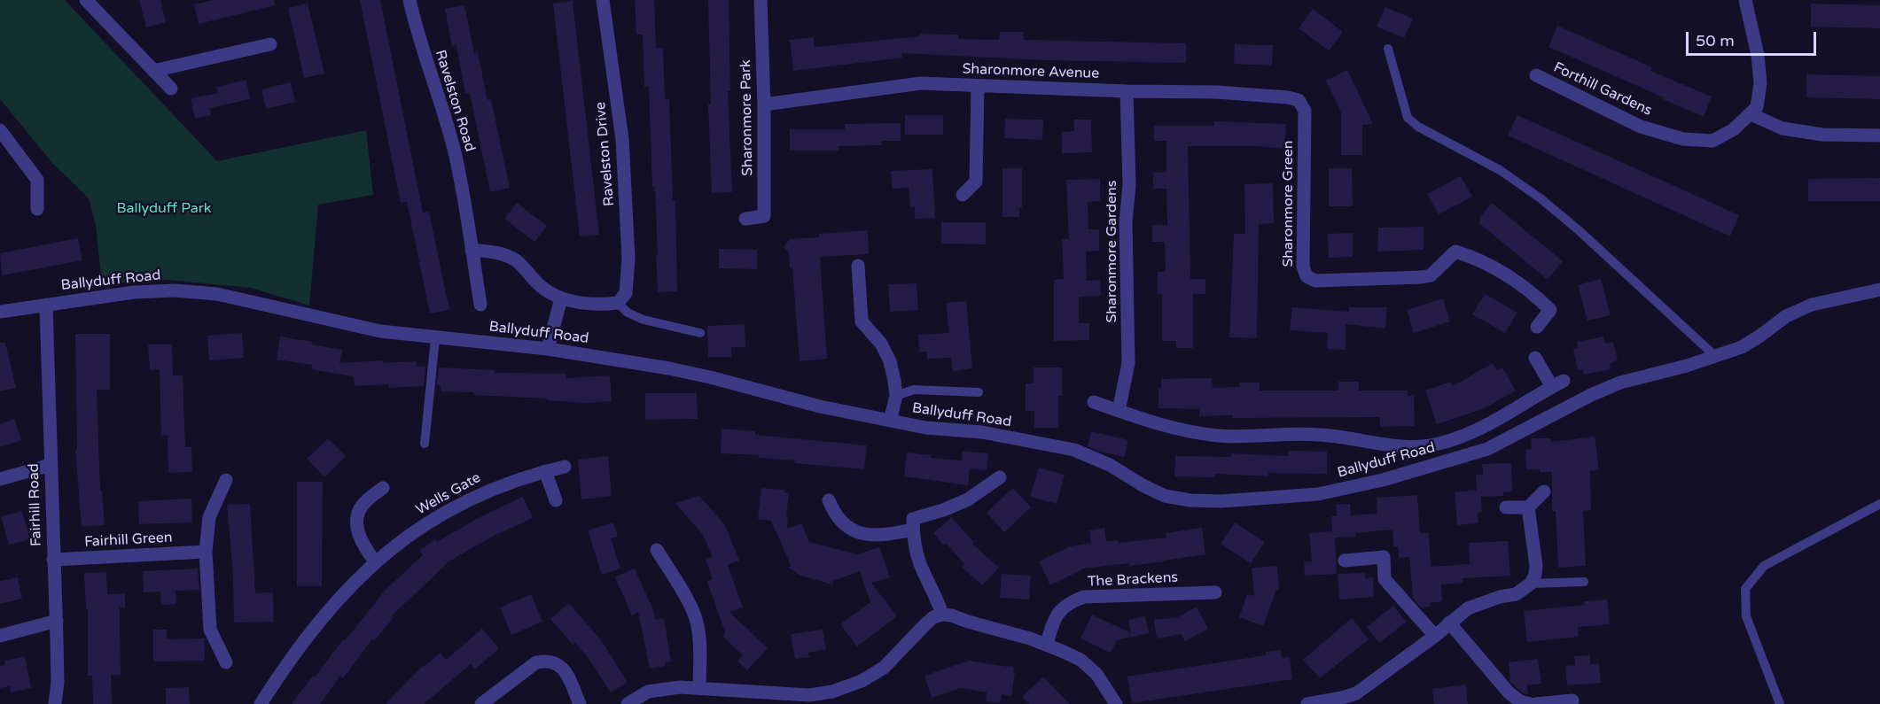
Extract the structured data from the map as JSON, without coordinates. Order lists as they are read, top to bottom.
{
  "streets": {
    "street": [
      "Sharonmore Avenue",
      "Forthill Gardens",
      "Ravelston Road",
      "Sharonmore Park",
      "Ravelston Drive",
      "Sharonmore Green",
      "Sharonmore Gardens",
      "Ballyduff Road",
      "Wells Gate",
      "Fairhill Road",
      "Fairhill Green",
      "The Brackens"
    ]
  },
  "crossings": [
    ["Sharonmore Avenue", "Sharonmore Park"],
    ["Sharonmore Avenue", "Sharonmore Green"],
    ["Sharonmore Avenue", "Sharonmore Gardens"],
    ["Ballyduff Road", "Fairhill Road"],
    ["Fairhill Road", "Fairhill Green"]
  ],
  "parks": ["Ballyduff Park"],
  "scale_bar": "50 m"
}
